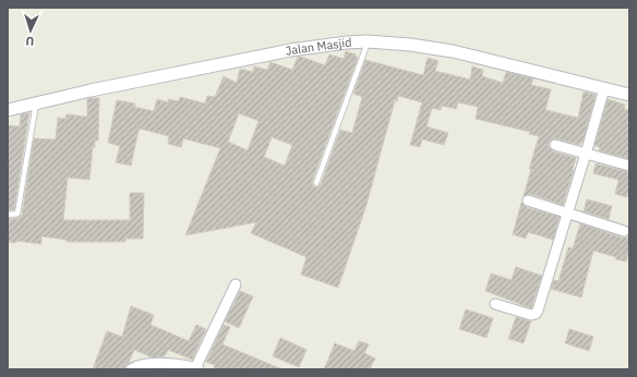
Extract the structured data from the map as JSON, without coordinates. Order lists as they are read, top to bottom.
{
  "streets": {
    "street": ["Jalan Masjid"]
  },
  "north": "bottom"
}
